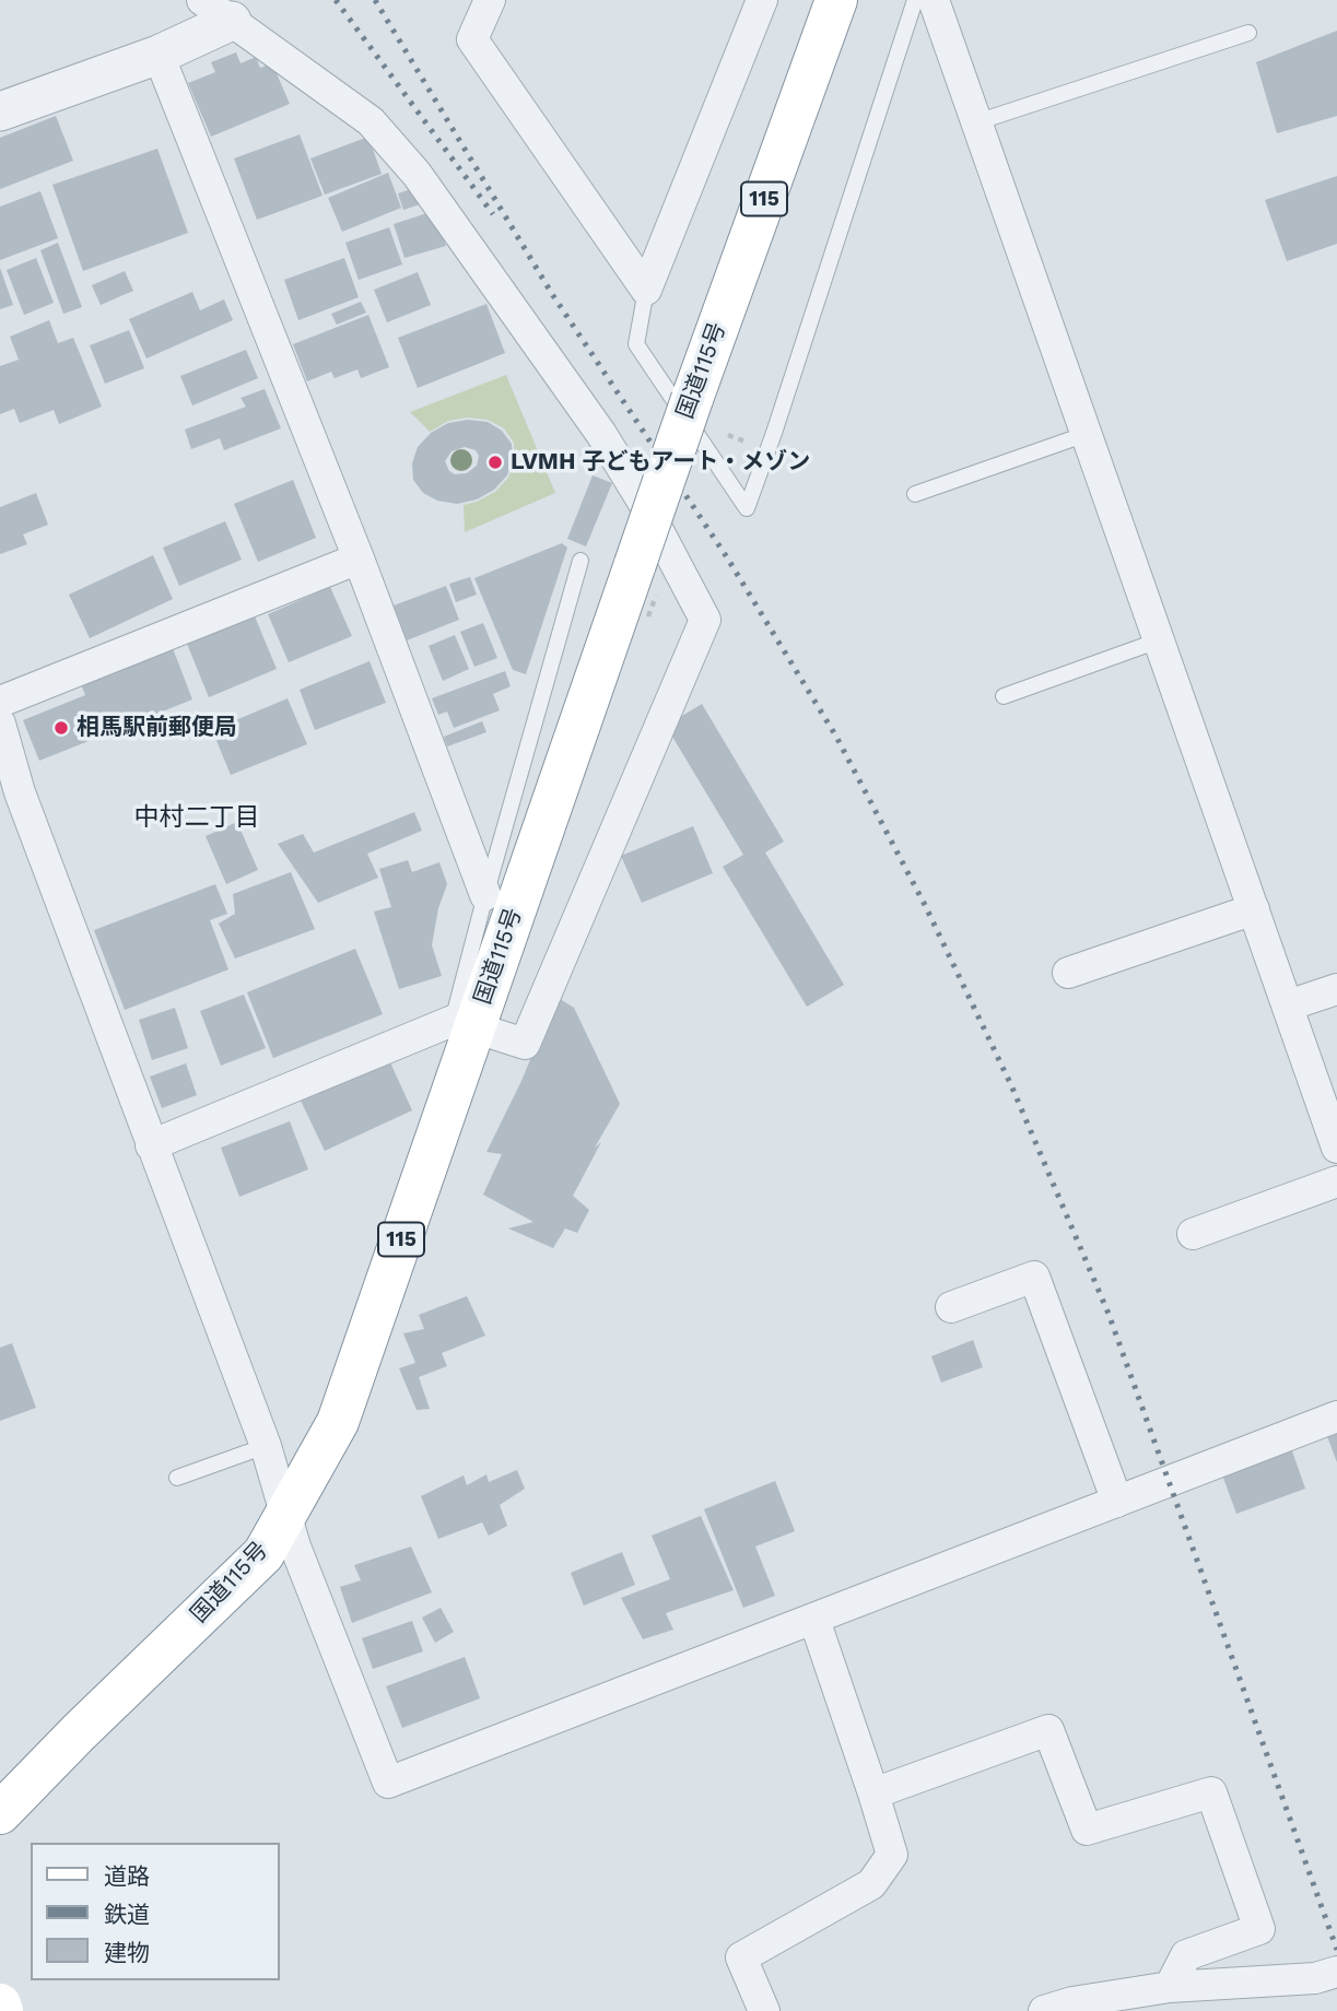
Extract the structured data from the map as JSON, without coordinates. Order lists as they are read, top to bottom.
{
  "streets": {
    "main road": ["115", "国道115号"]
  },
  "districts": ["中村二丁目"],
  "places": ["LVMH 子どもアート・メゾン", "相馬駅前郵便局"],
  "legend": ["道路", "鉄道", "建物"]
}
